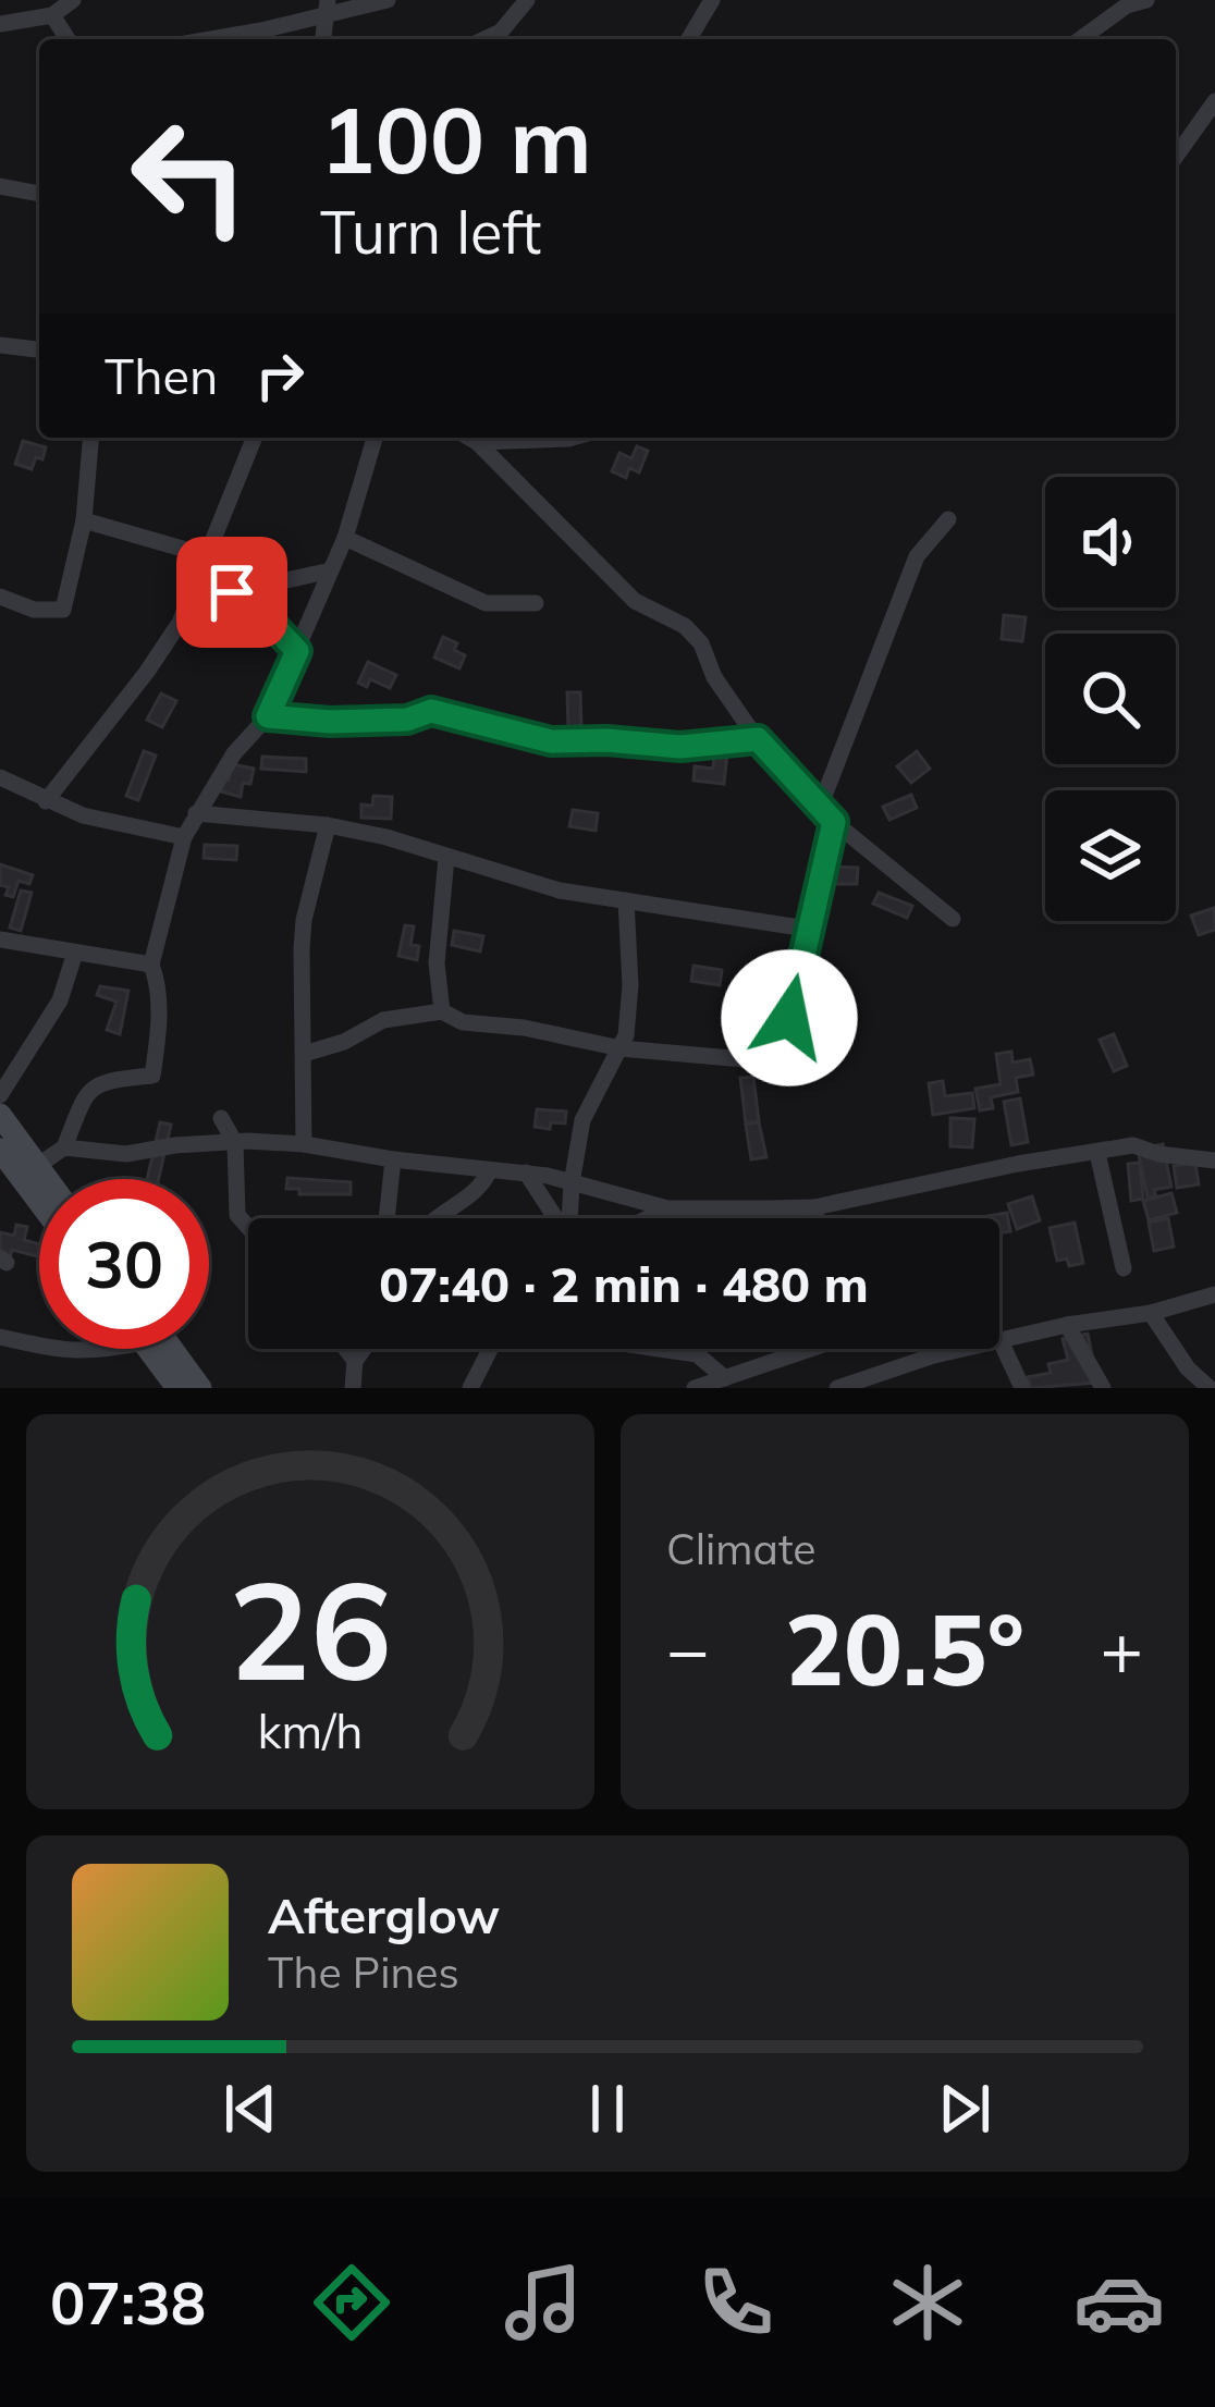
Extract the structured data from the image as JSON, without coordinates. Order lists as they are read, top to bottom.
{
  "page": {
    "turn": ["100 m", "Turn left"],
    "then": "Then",
    "limit": "30",
    "trip": "07:40 · 2 min · 480 m",
    "tile": "Climate",
    "heat": ["−", "20.5°", "+"],
    "song": ["Afterglow", "The Pines"],
    "tabs": "07:38",
    "gauge": ["26", "km/h"]
  }
}
